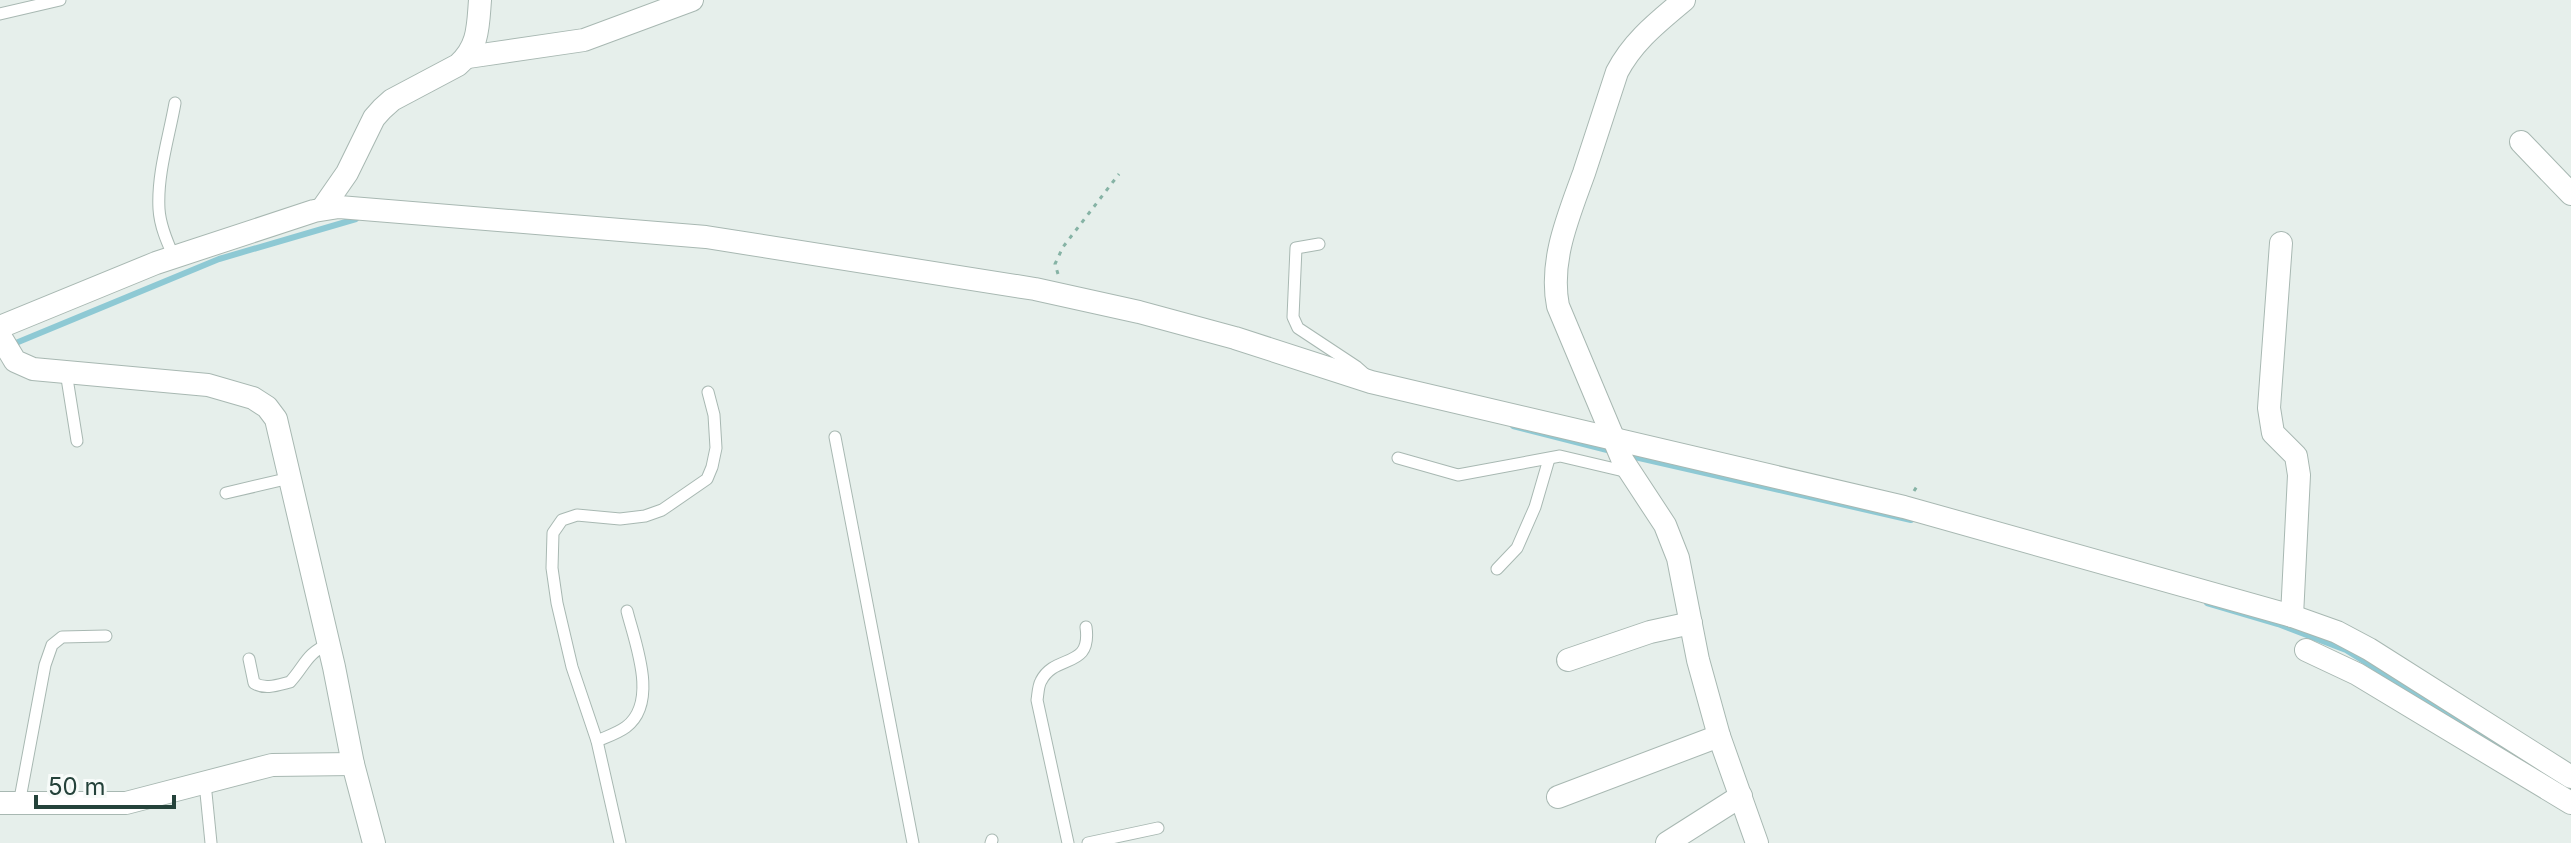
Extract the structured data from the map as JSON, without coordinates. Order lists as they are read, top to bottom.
{
  "scale_bar": "50 m"
}
